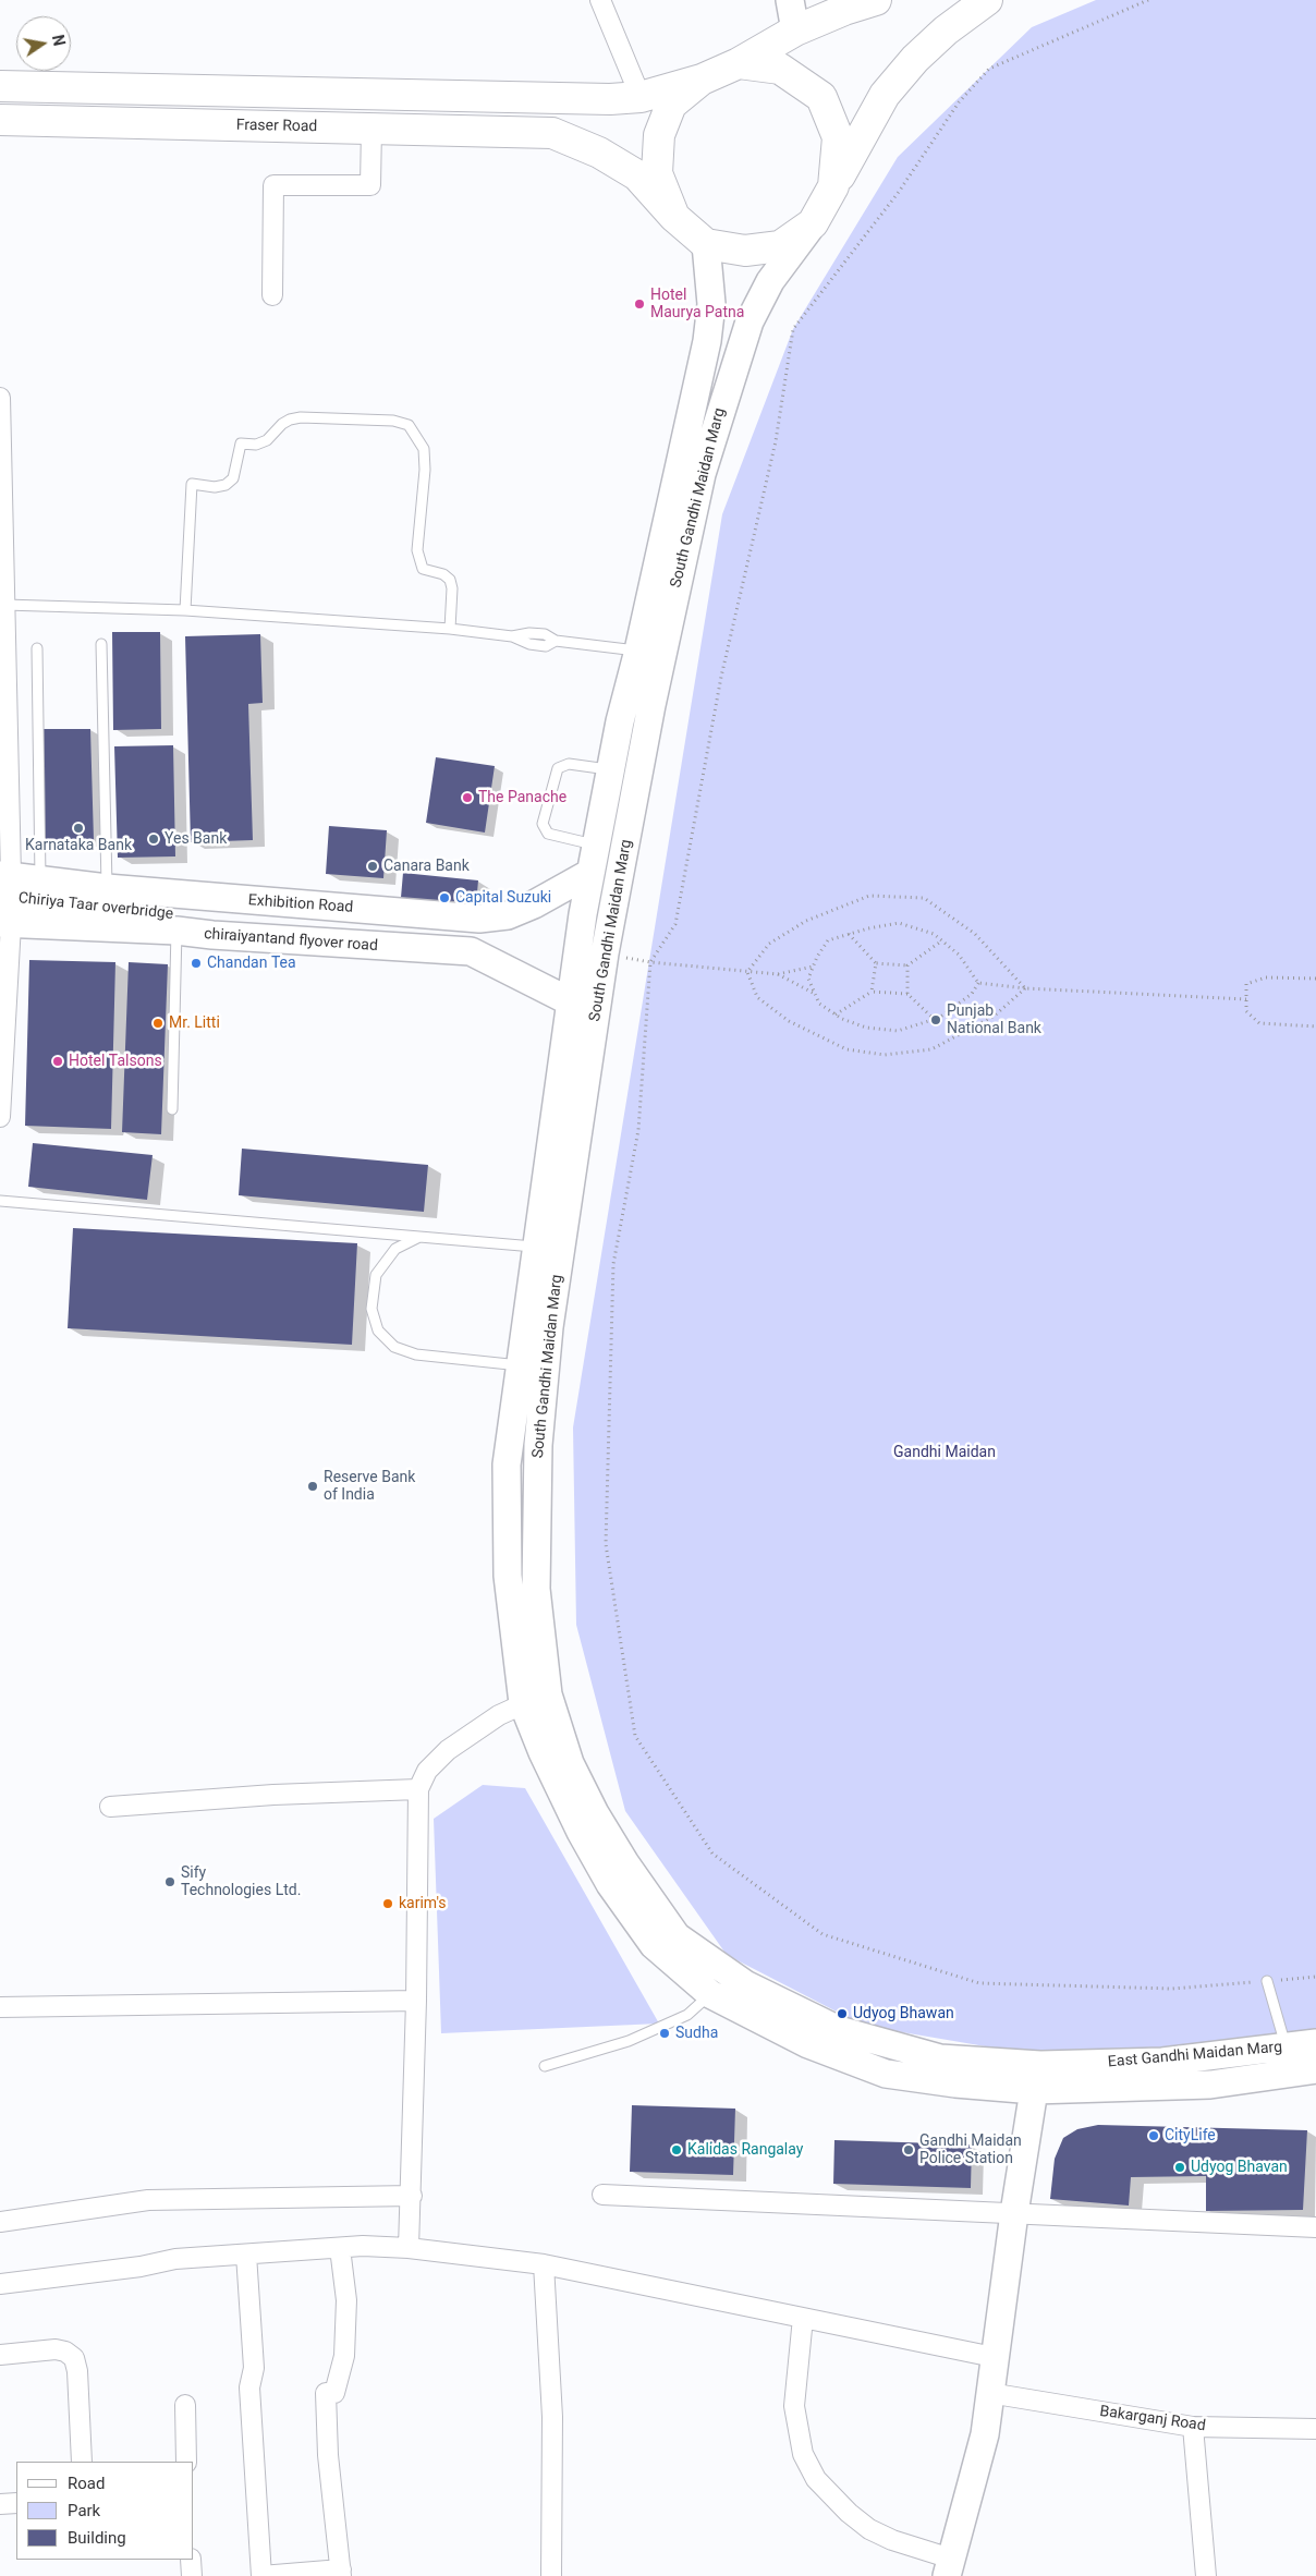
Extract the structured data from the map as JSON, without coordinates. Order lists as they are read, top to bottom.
{
  "streets": {
    "main road": [
      "Fraser Road",
      "South Gandhi Maidan Marg",
      "Exhibition Road",
      "Chiriya Taar overbridge",
      "chiraiyantand flyover road",
      "East Gandhi Maidan Marg"
    ],
    "street": ["Bakarganj Road"]
  },
  "crossings": [
    ["Fraser Road", "South Gandhi Maidan Marg"],
    ["South Gandhi Maidan Marg", "East Gandhi Maidan Marg"],
    ["Exhibition Road", "Chiriya Taar overbridge"],
    ["Chiriya Taar overbridge", "chiraiyantand flyover road"]
  ],
  "parks": ["Gandhi Maidan"],
  "places": [
    "Hotel Maurya Patna",
    "The Panache",
    "Karnataka Bank",
    "Yes Bank",
    "Canara Bank",
    "Capital Suzuki",
    "Chandan Tea",
    "Punjab National Bank",
    "Mr. Litti",
    "Hotel Talsons",
    "Reserve Bank of India",
    "Sify Technologies Ltd.",
    "karim's",
    "Udyog Bhawan",
    "Sudha",
    "CityLife",
    "Kalidas Rangalay",
    "Gandhi Maidan Police Station",
    "Udyog Bhavan"
  ],
  "legend": ["Road", "Park", "Building"],
  "north": "right"
}
